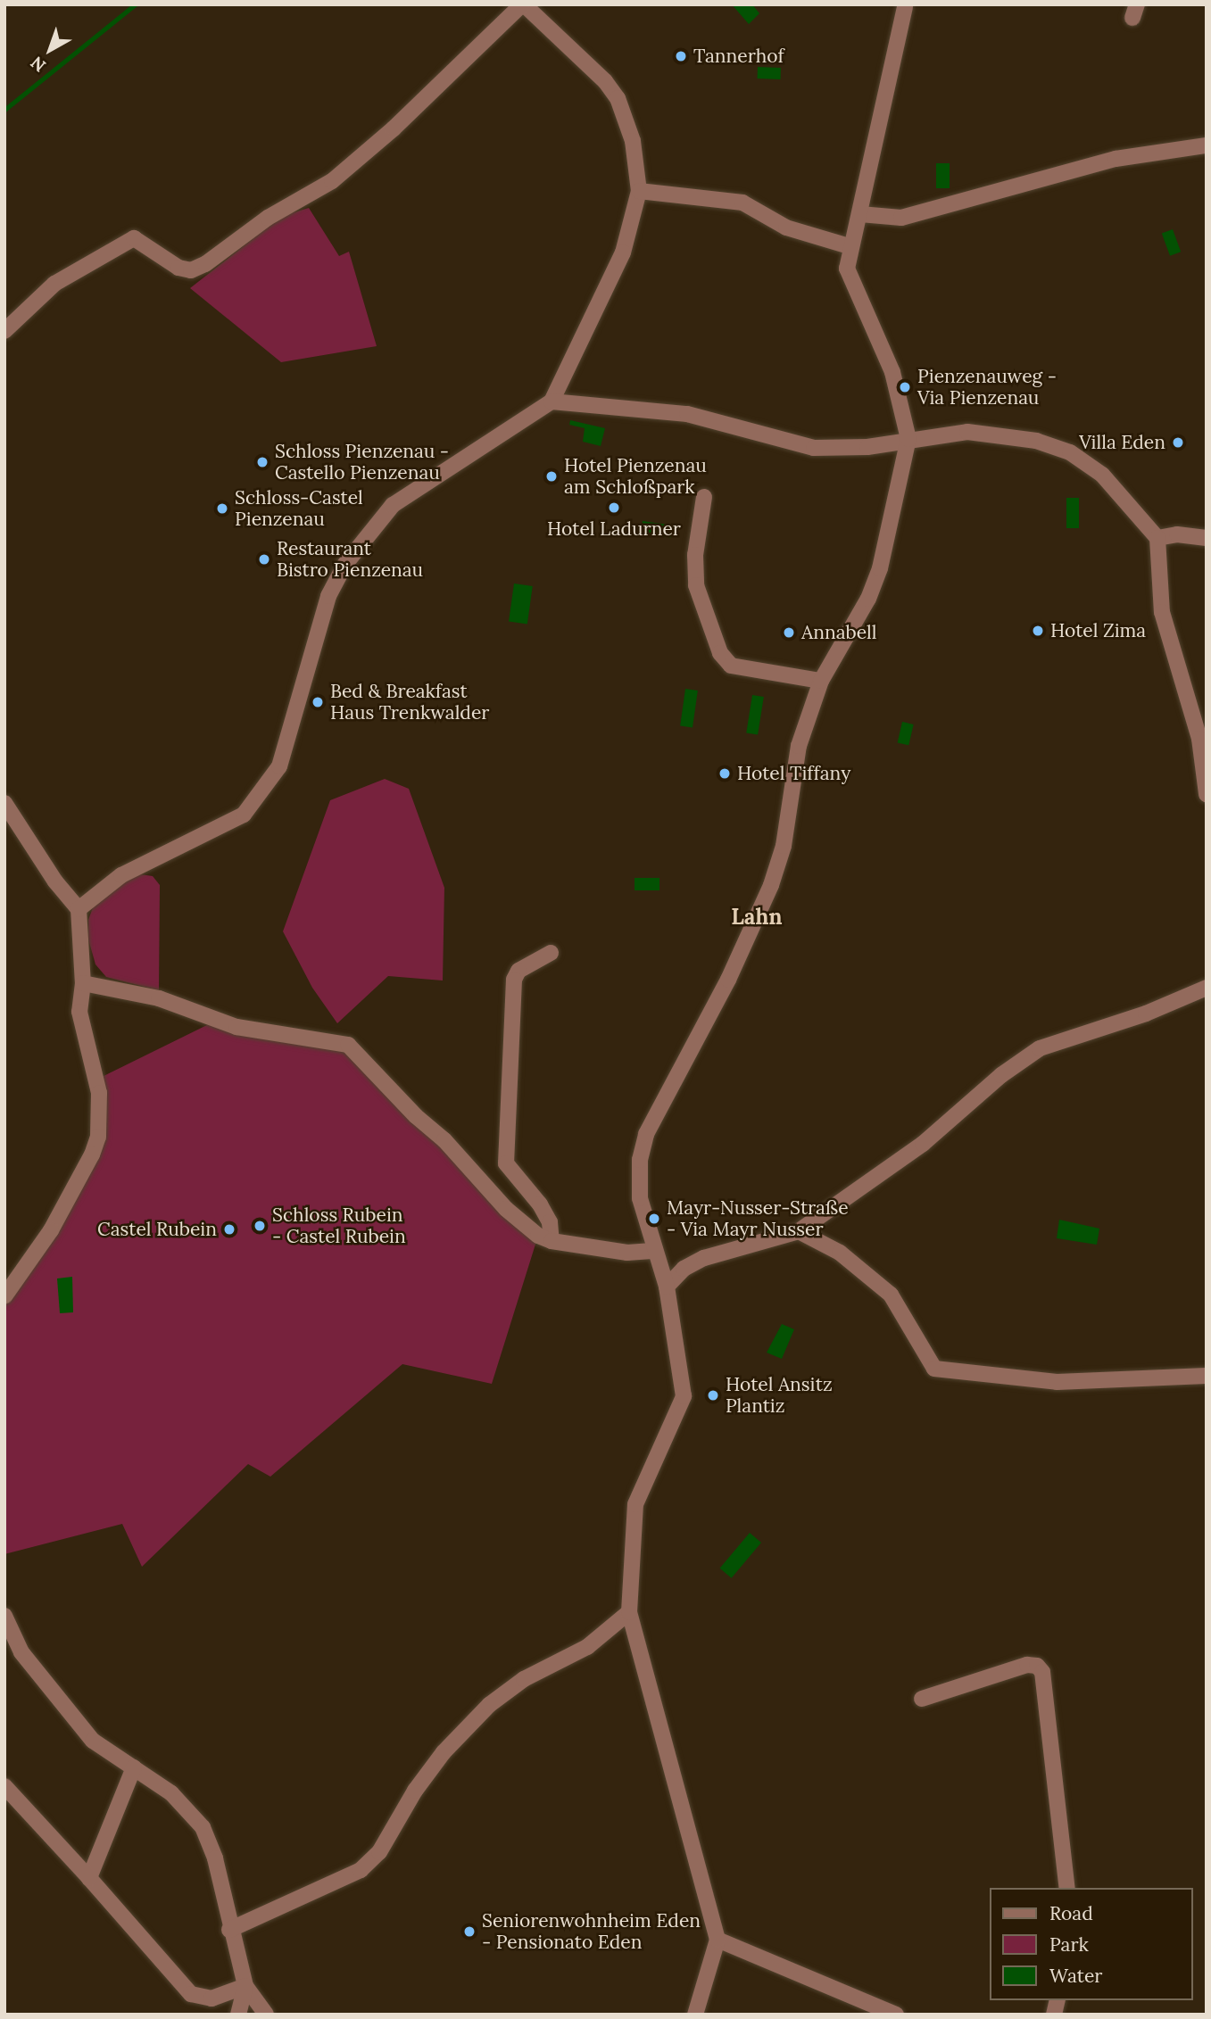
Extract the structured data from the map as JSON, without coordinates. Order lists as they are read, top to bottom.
{
  "districts": ["Lahn"],
  "places": [
    "Tannerhof",
    "Pienzenauweg - Via Pienzenau",
    "Villa Eden",
    "Schloss Pienzenau - Castello Pienzenau",
    "Hotel Pienzenau am Schloßpark",
    "Hotel Ladurner",
    "Schloss-Castel Pienzenau",
    "Restaurant Bistro Pienzenau",
    "Hotel Zima",
    "Annabell",
    "Bed & Breakfast Haus Trenkwalder",
    "Hotel Tiffany",
    "Mayr-Nusser-Straße - Via Mayr Nusser",
    "Schloss Rubein - Castel Rubein",
    "Castel Rubein",
    "Hotel Ansitz Plantiz",
    "Seniorenwohnheim Eden - Pensionato Eden"
  ],
  "legend": ["Road", "Park", "Water"],
  "north": "bottom left"
}
